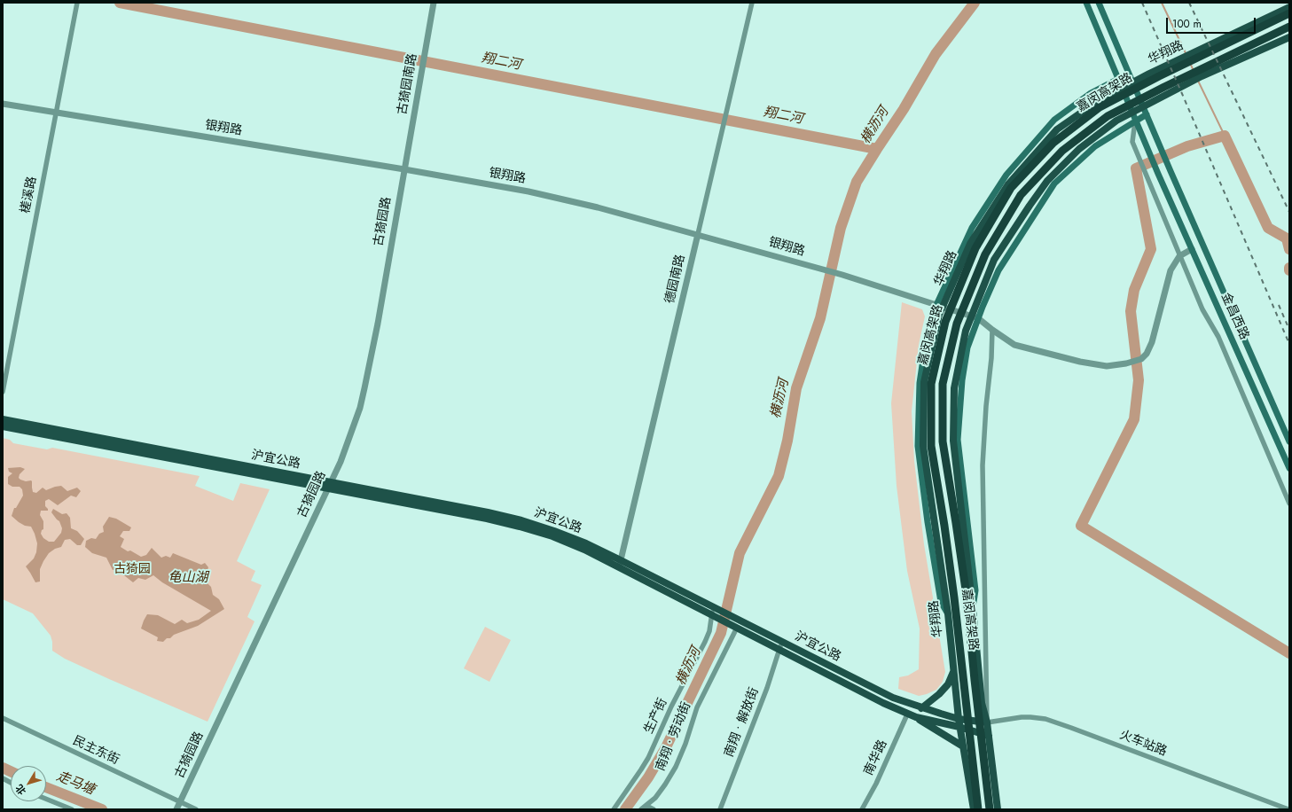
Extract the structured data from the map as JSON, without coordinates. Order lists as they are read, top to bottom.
{
  "streets": {
    "highway": ["嘉闵高架路"],
    "main road": ["华翔路", "金昌西路", "沪宜公路"],
    "street": [
      "古猗园南路",
      "银翔路",
      "槎溪路",
      "古猗园路",
      "德园南路",
      "生产街",
      "南翔 • 解放街",
      "南翔 • 劳动街",
      "火车站路",
      "民主东街",
      "南华路"
    ]
  },
  "crossings": [
    ["华翔路", "沪宜公路"],
    ["古猗园南路", "银翔路"],
    ["古猗园南路", "古猗园路"],
    ["银翔路", "槎溪路"],
    ["银翔路", "古猗园路"],
    ["银翔路", "德园南路"],
    ["古猗园路", "沪宜公路"],
    ["古猗园路", "民主东街"],
    ["德园南路", "沪宜公路"],
    ["沪宜公路", "生产街"],
    ["沪宜公路", "南翔 • 解放街"],
    ["沪宜公路", "南翔 • 劳动街"],
    ["沪宜公路", "火车站路"],
    ["沪宜公路", "南华路"]
  ],
  "water": [
    "翔二河",
    "横沥河",
    "龟山湖",
    "走马塘"
  ],
  "parks": ["古猗园"],
  "scale_bar": "100 m",
  "north": "bottom left"
}
